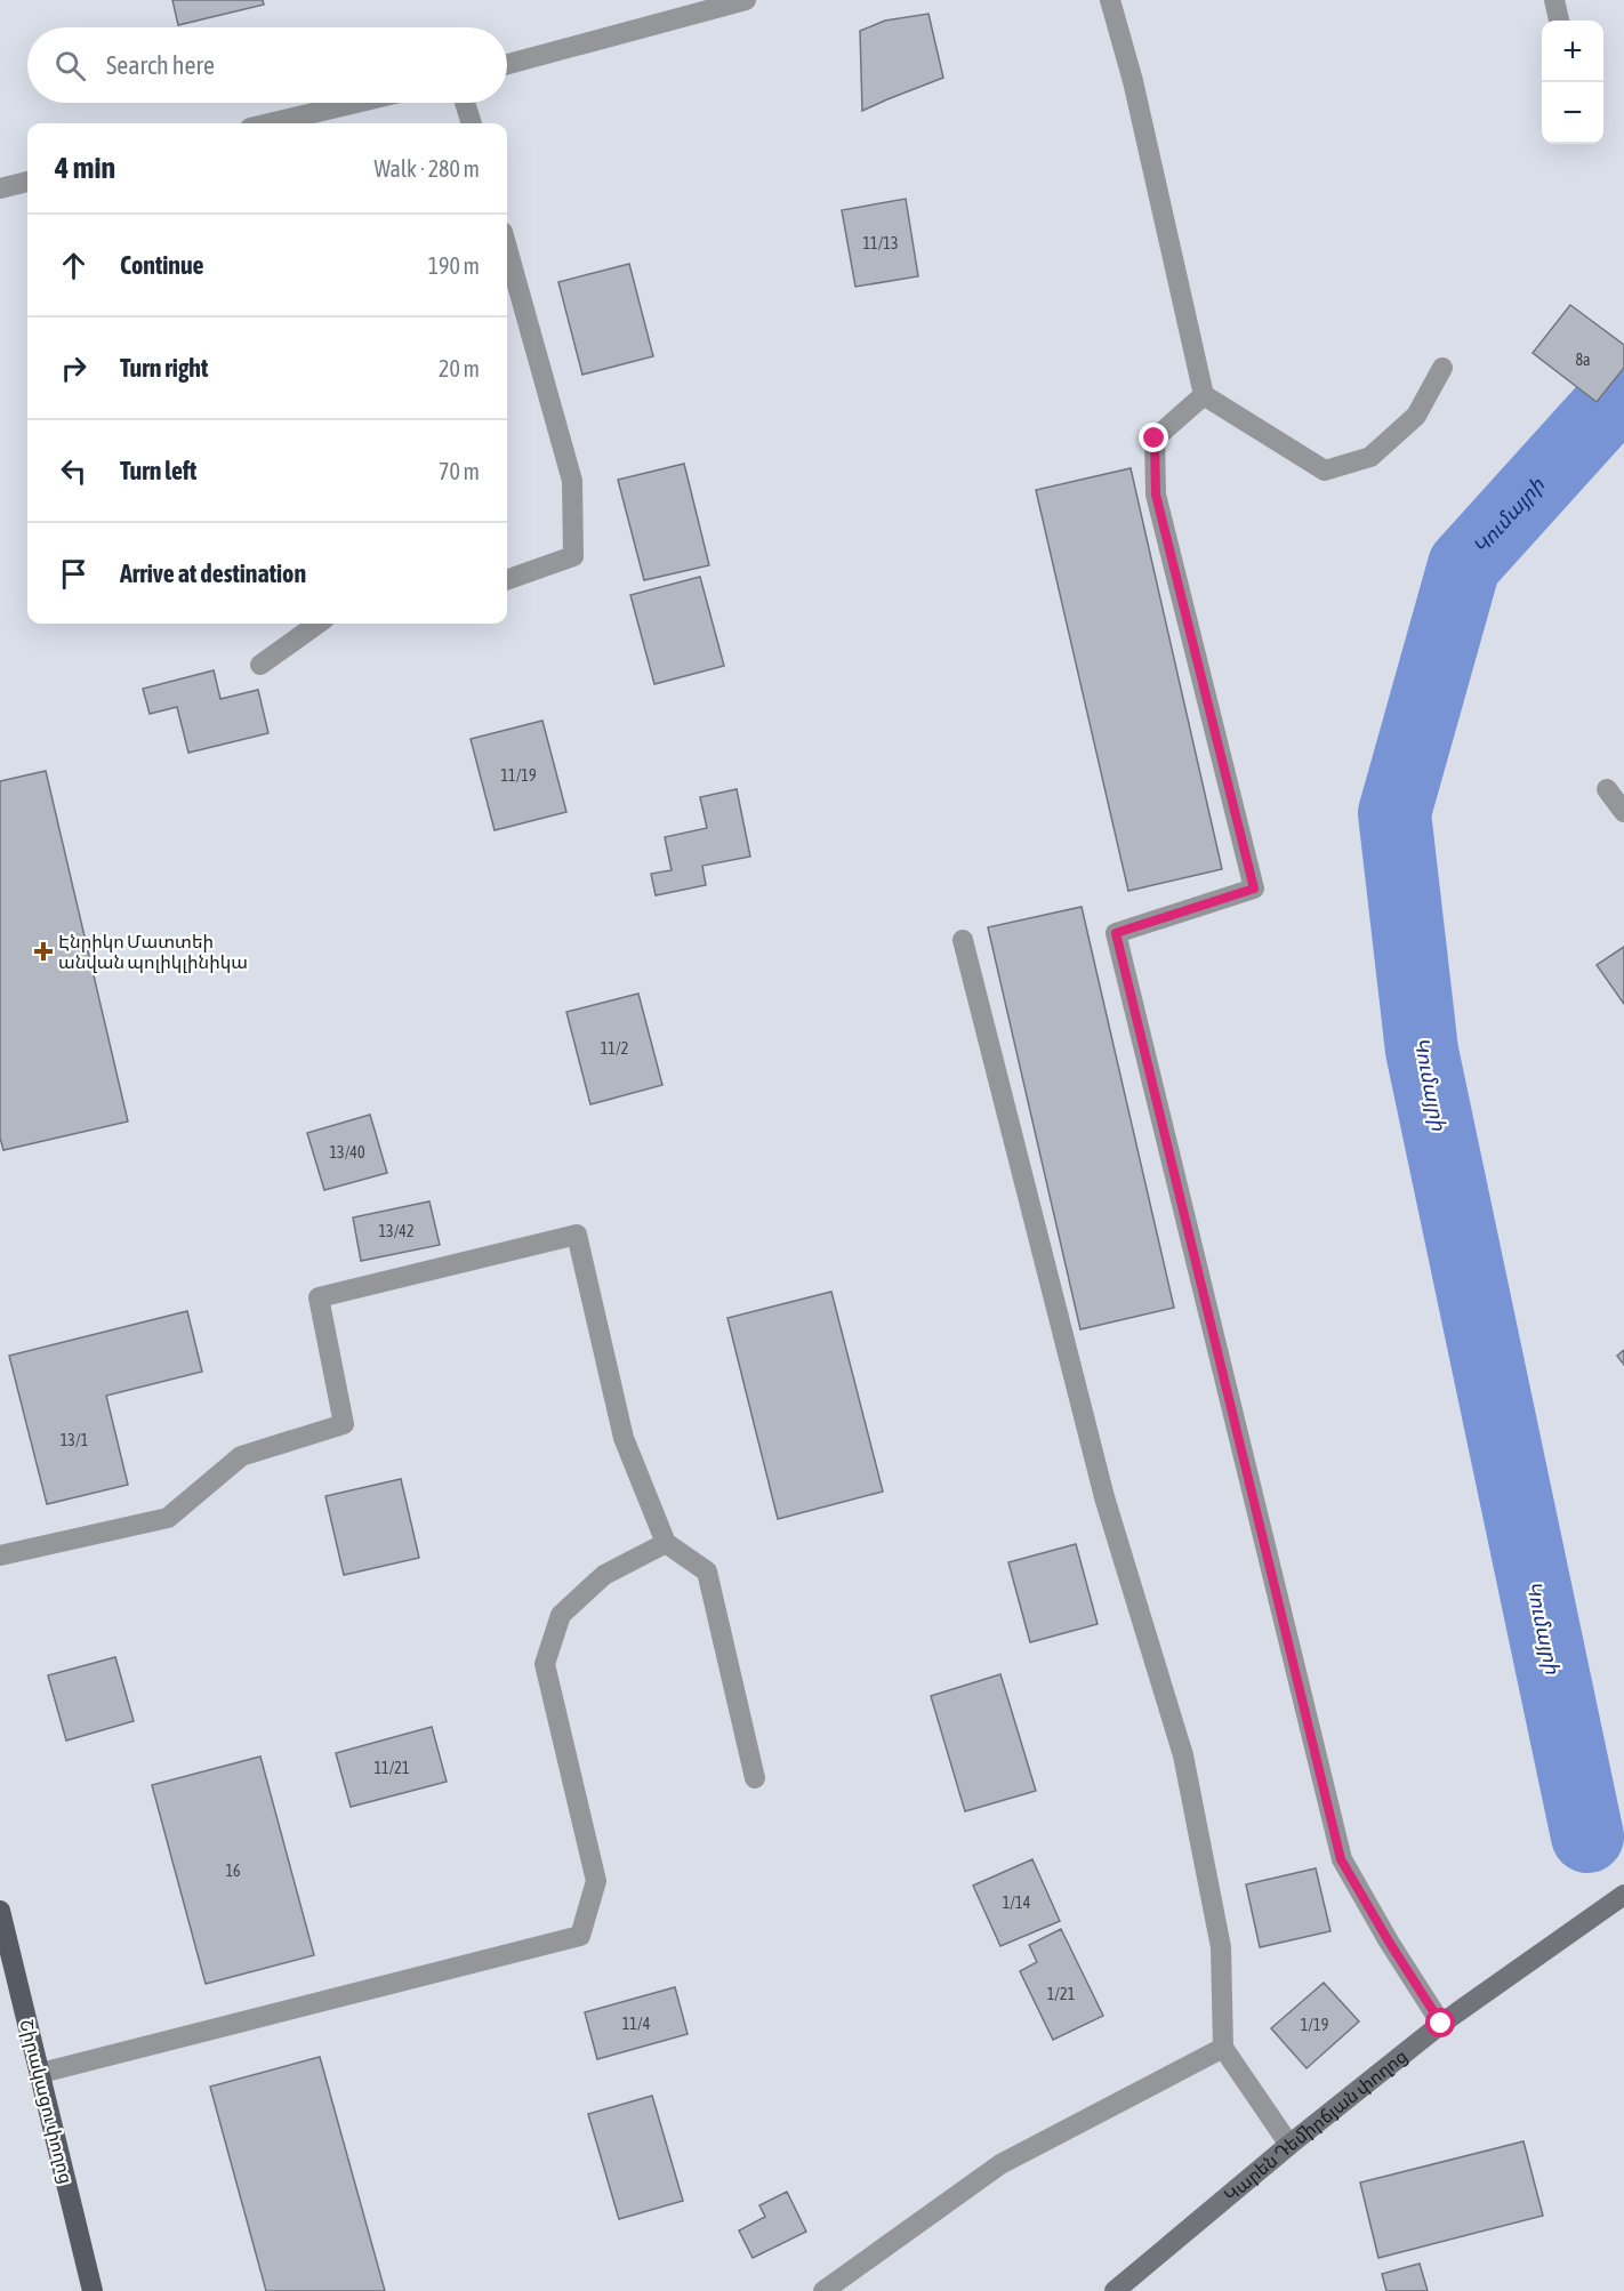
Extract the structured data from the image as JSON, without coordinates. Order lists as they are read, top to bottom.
{
  "streets": {
    "main road": ["Շիրակացու փողոց"],
    "street": ["Կարեն Դեմիրճյան փողոց"]
  },
  "water": ["Կումայրի"],
  "places": {
    "health": ["Էնրիկո Մատտեի անվան պոլիկլինիկա"]
  },
  "house_numbers": [
    "11/13",
    "8a",
    "11/19",
    "11/2",
    "13/40",
    "13/42",
    "13/1",
    "11/21",
    "16",
    "1/14",
    "1/21",
    "11/4",
    "1/19"
  ],
  "page": {
    "map_buttons": ["+", "−"],
    "search": "Search here",
    "heading": ["4 min", "Walk · 280 m"],
    "list": [
      ["Continue", "190 m"],
      ["Turn right", "20 m"],
      ["Turn left", "70 m"],
      "Arrive at destination"
    ]
  }
}
